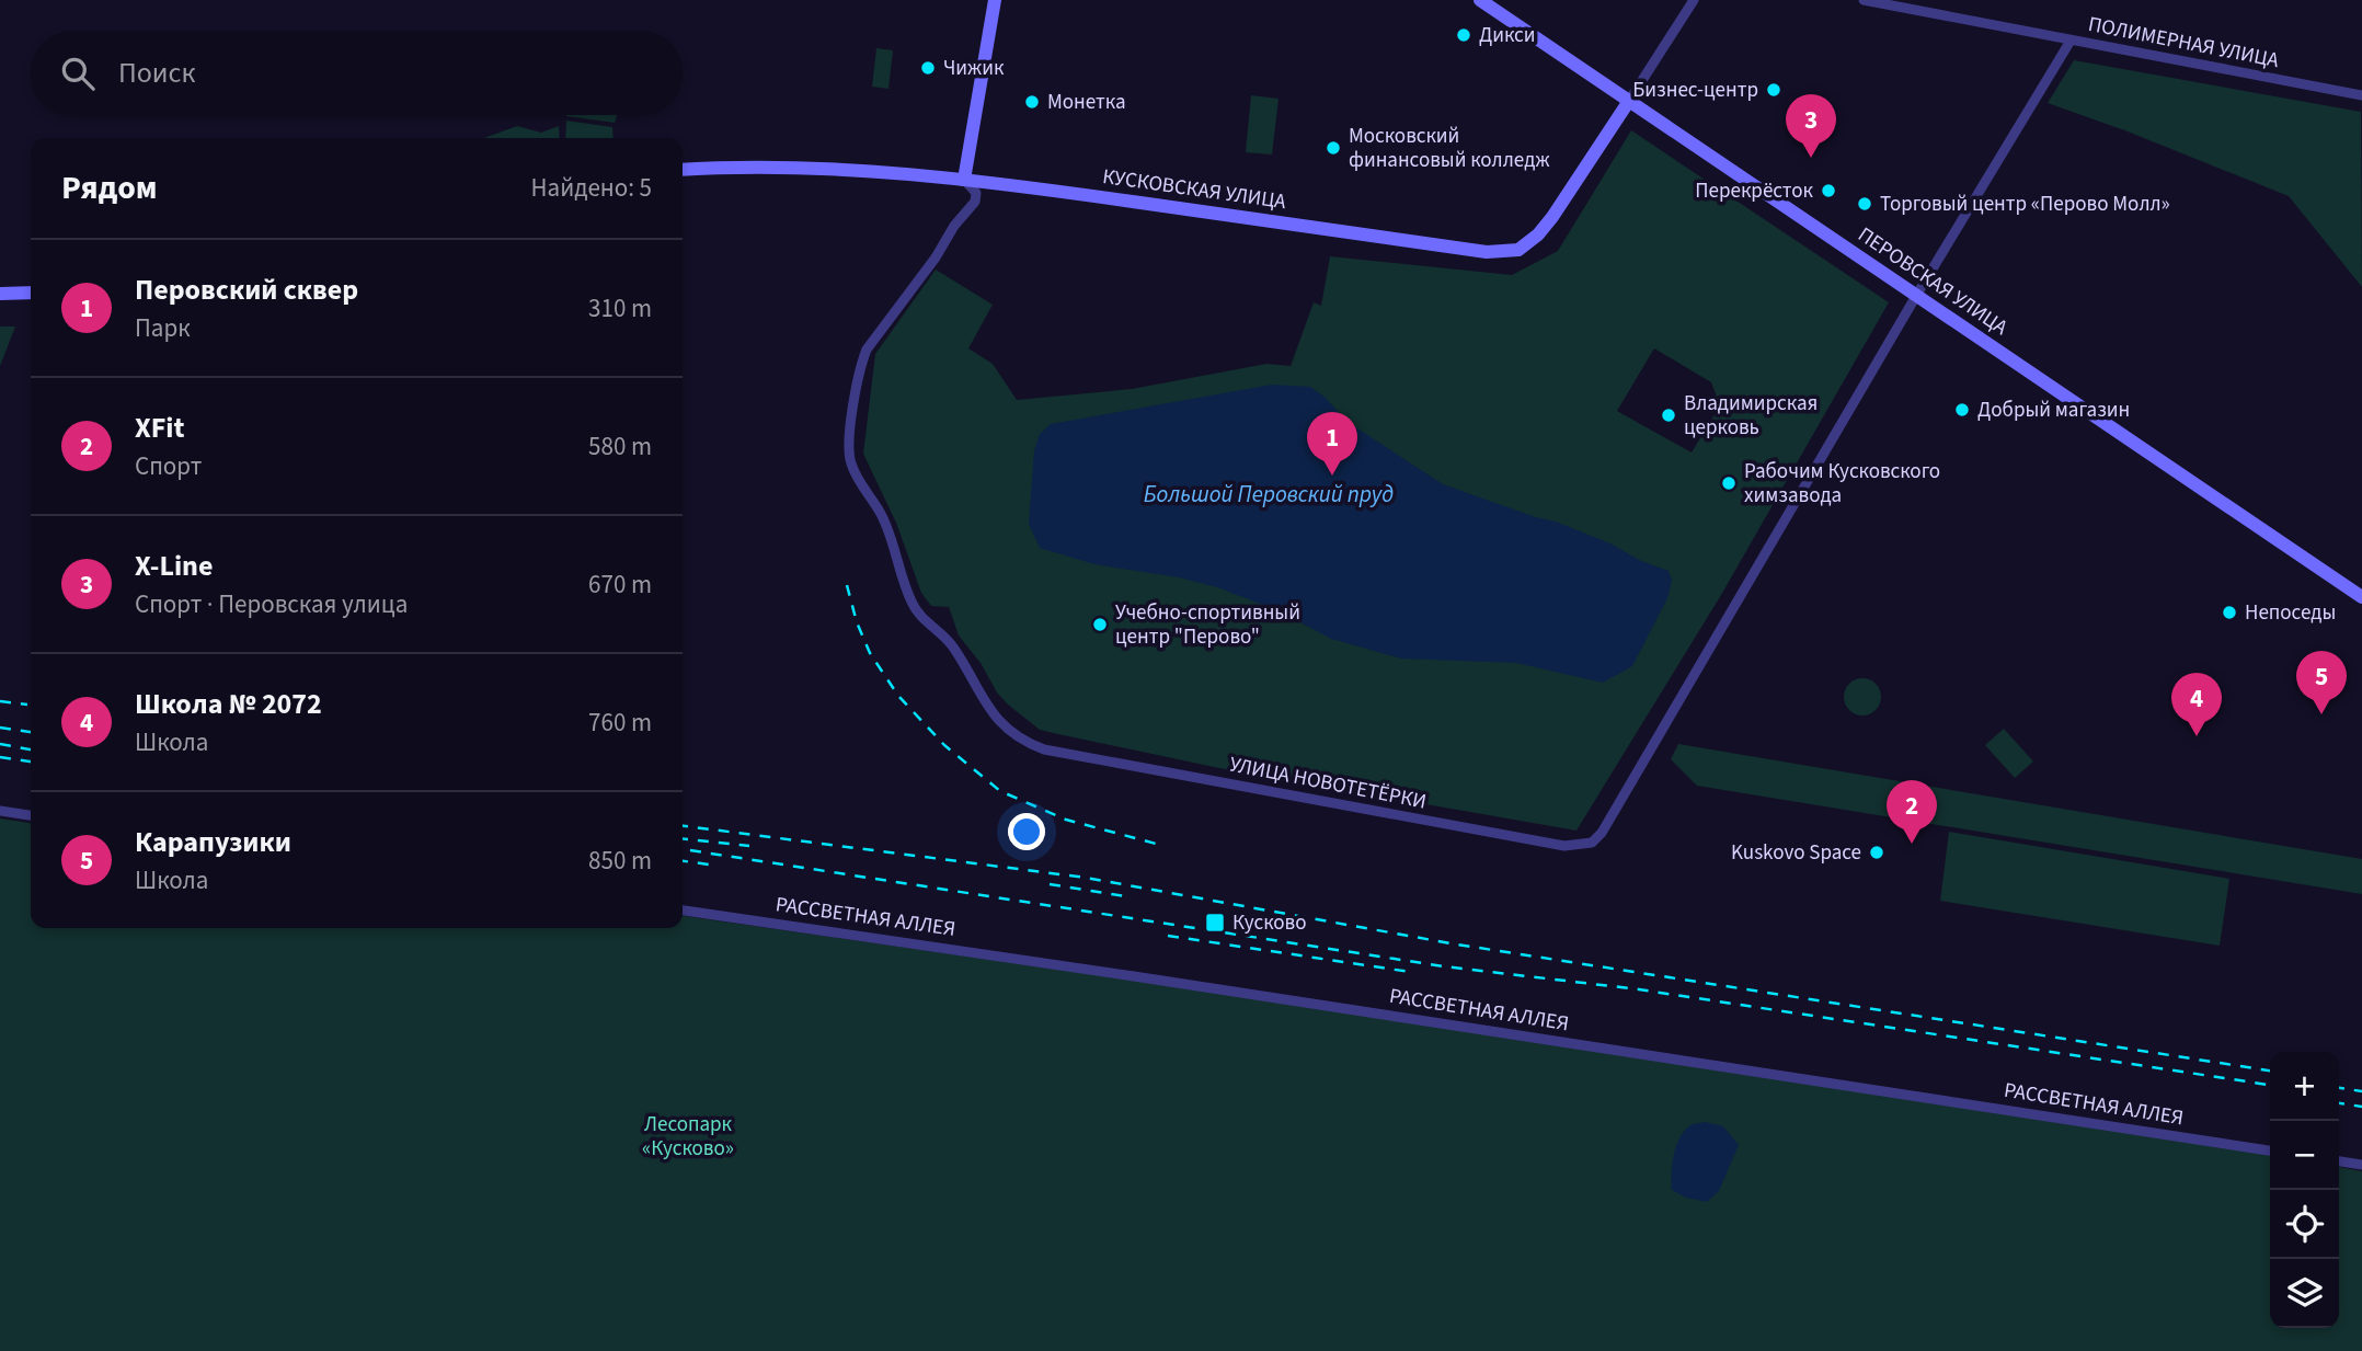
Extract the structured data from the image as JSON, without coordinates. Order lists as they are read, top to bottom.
{
  "streets": {
    "street": [
      "ПОЛИМЕРНАЯ УЛИЦА",
      "КУСКОВСКАЯ УЛИЦА",
      "ПЕРОВСКАЯ УЛИЦА",
      "УЛИЦА НОВОТЕТЁРКИ",
      "РАССВЕТНАЯ АЛЛЕЯ"
    ]
  },
  "crossings": [
    ["ПОЛИМЕРНАЯ УЛИЦА", "УЛИЦА НОВОТЕТЁРКИ"],
    ["КУСКОВСКАЯ УЛИЦА", "ПЕРОВСКАЯ УЛИЦА"],
    ["КУСКОВСКАЯ УЛИЦА", "УЛИЦА НОВОТЕТЁРКИ"],
    ["ПЕРОВСКАЯ УЛИЦА", "УЛИЦА НОВОТЕТЁРКИ"]
  ],
  "water": ["Большой Перовский пруд"],
  "parks": ["Лесопарк «Кусково»"],
  "places": {
    "other": [
      "Дикси",
      "Чижик",
      "Бизнес-центр",
      "Монетка",
      "Московский финансовый колледж",
      "Перекрёсток",
      "Торговый центр «Перово Молл»",
      "Добрый магазин",
      "Владимирская церковь",
      "Рабочим Кусковского химзавода",
      "Непоседы",
      "Учебно-спортивный центр \"Перово\"",
      "Kuskovo Space"
    ],
    "transit": ["Кусково"]
  },
  "page": {
    "search": "Поиск",
    "pins": [
      "3",
      "1",
      "5",
      "4",
      "2"
    ],
    "heading": ["Рядом", "Найдено: 5"],
    "list": [
      {
        "mark": "1",
        "name": "Перовский сквер",
        "note": "Парк",
        "value": "310 m"
      },
      {
        "mark": "2",
        "name": "XFit",
        "note": "Спорт",
        "value": "580 m"
      },
      {
        "mark": "3",
        "name": "X-Line",
        "note": "Спорт · Перовская улица",
        "value": "670 m"
      },
      {
        "mark": "4",
        "name": "Школа № 2072",
        "note": "Школа",
        "value": "760 m"
      },
      {
        "mark": "5",
        "name": "Карапузики",
        "note": "Школа",
        "value": "850 m"
      }
    ],
    "map_buttons": ["+", "−"]
  }
}
